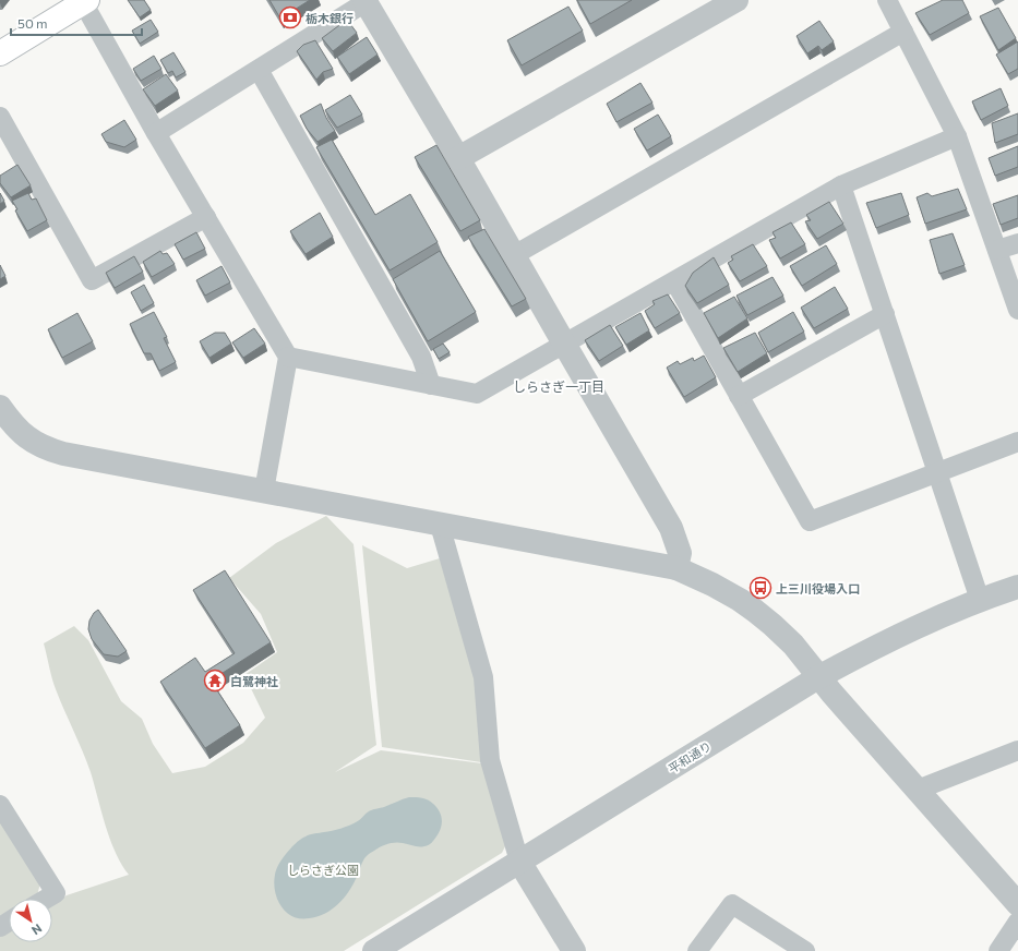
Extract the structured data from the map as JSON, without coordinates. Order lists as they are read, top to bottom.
{
  "streets": {
    "street": ["平和通り"]
  },
  "districts": ["しらさぎ一丁目"],
  "parks": ["しらさぎ公園"],
  "places": {
    "bank": ["栃木銀行"],
    "bus stop": ["上三川役場入口"],
    "temple": ["白鷺神社"]
  },
  "scale_bar": "50 m",
  "north": "bottom right"
}
